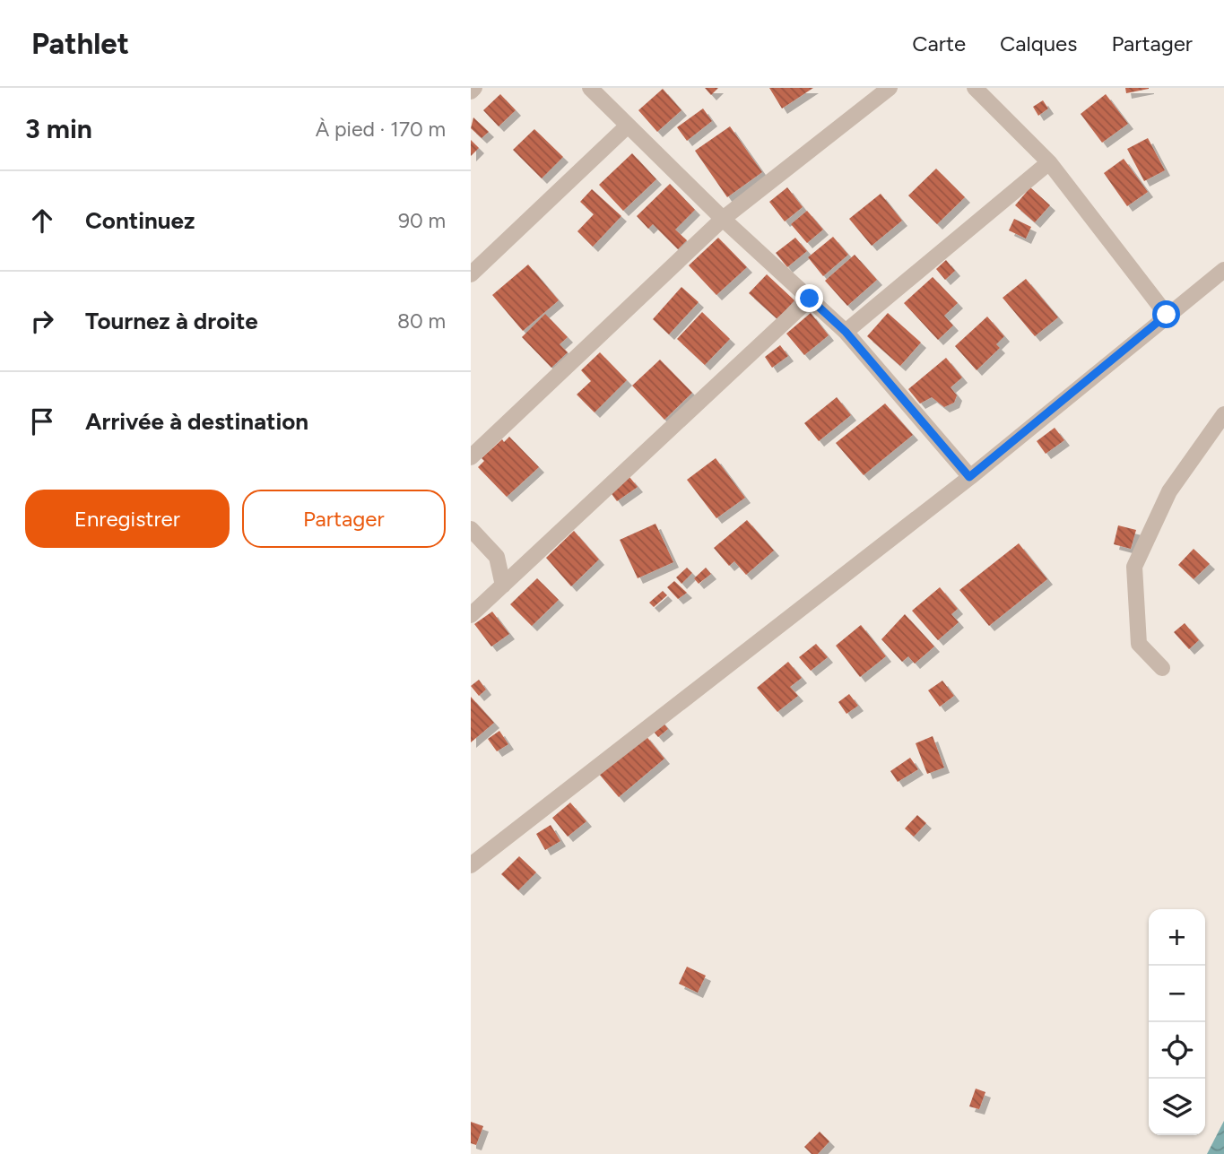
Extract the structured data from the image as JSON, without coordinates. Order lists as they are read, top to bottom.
{
  "page": {
    "header": "Pathlet",
    "nav": ["Carte", "Calques", "Partager"],
    "heading": ["3 min", "À pied · 170 m"],
    "list": [
      ["Continuez", "90 m"],
      ["Tournez à droite", "80 m"],
      "Arrivée à destination"
    ],
    "buttons": ["Enregistrer", "Partager"],
    "map_buttons": ["+", "−"]
  }
}
